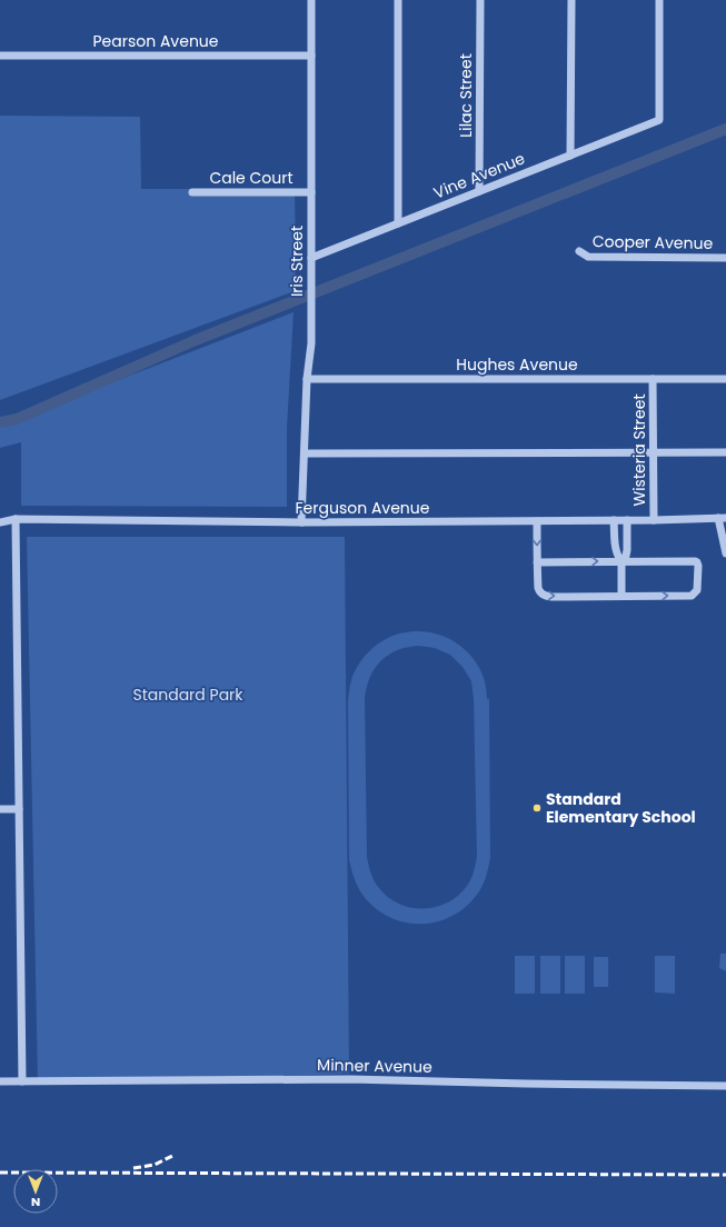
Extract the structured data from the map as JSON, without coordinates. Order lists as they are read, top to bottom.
{
  "streets": {
    "street": [
      "Pearson Avenue",
      "Lilac Street",
      "Vine Avenue",
      "Cale Court",
      "Cooper Avenue",
      "Iris Street",
      "Hughes Avenue",
      "Wisteria Street",
      "Ferguson Avenue",
      "Minner Avenue"
    ]
  },
  "crossings": [
    ["Pearson Avenue", "Iris Street"],
    ["Lilac Street", "Vine Avenue"],
    ["Vine Avenue", "Iris Street"],
    ["Cale Court", "Iris Street"],
    ["Iris Street", "Hughes Avenue"],
    ["Iris Street", "Ferguson Avenue"],
    ["Hughes Avenue", "Wisteria Street"],
    ["Wisteria Street", "Ferguson Avenue"]
  ],
  "parks": ["Standard Park"],
  "places": ["Standard Elementary School"],
  "north": "bottom"
}
